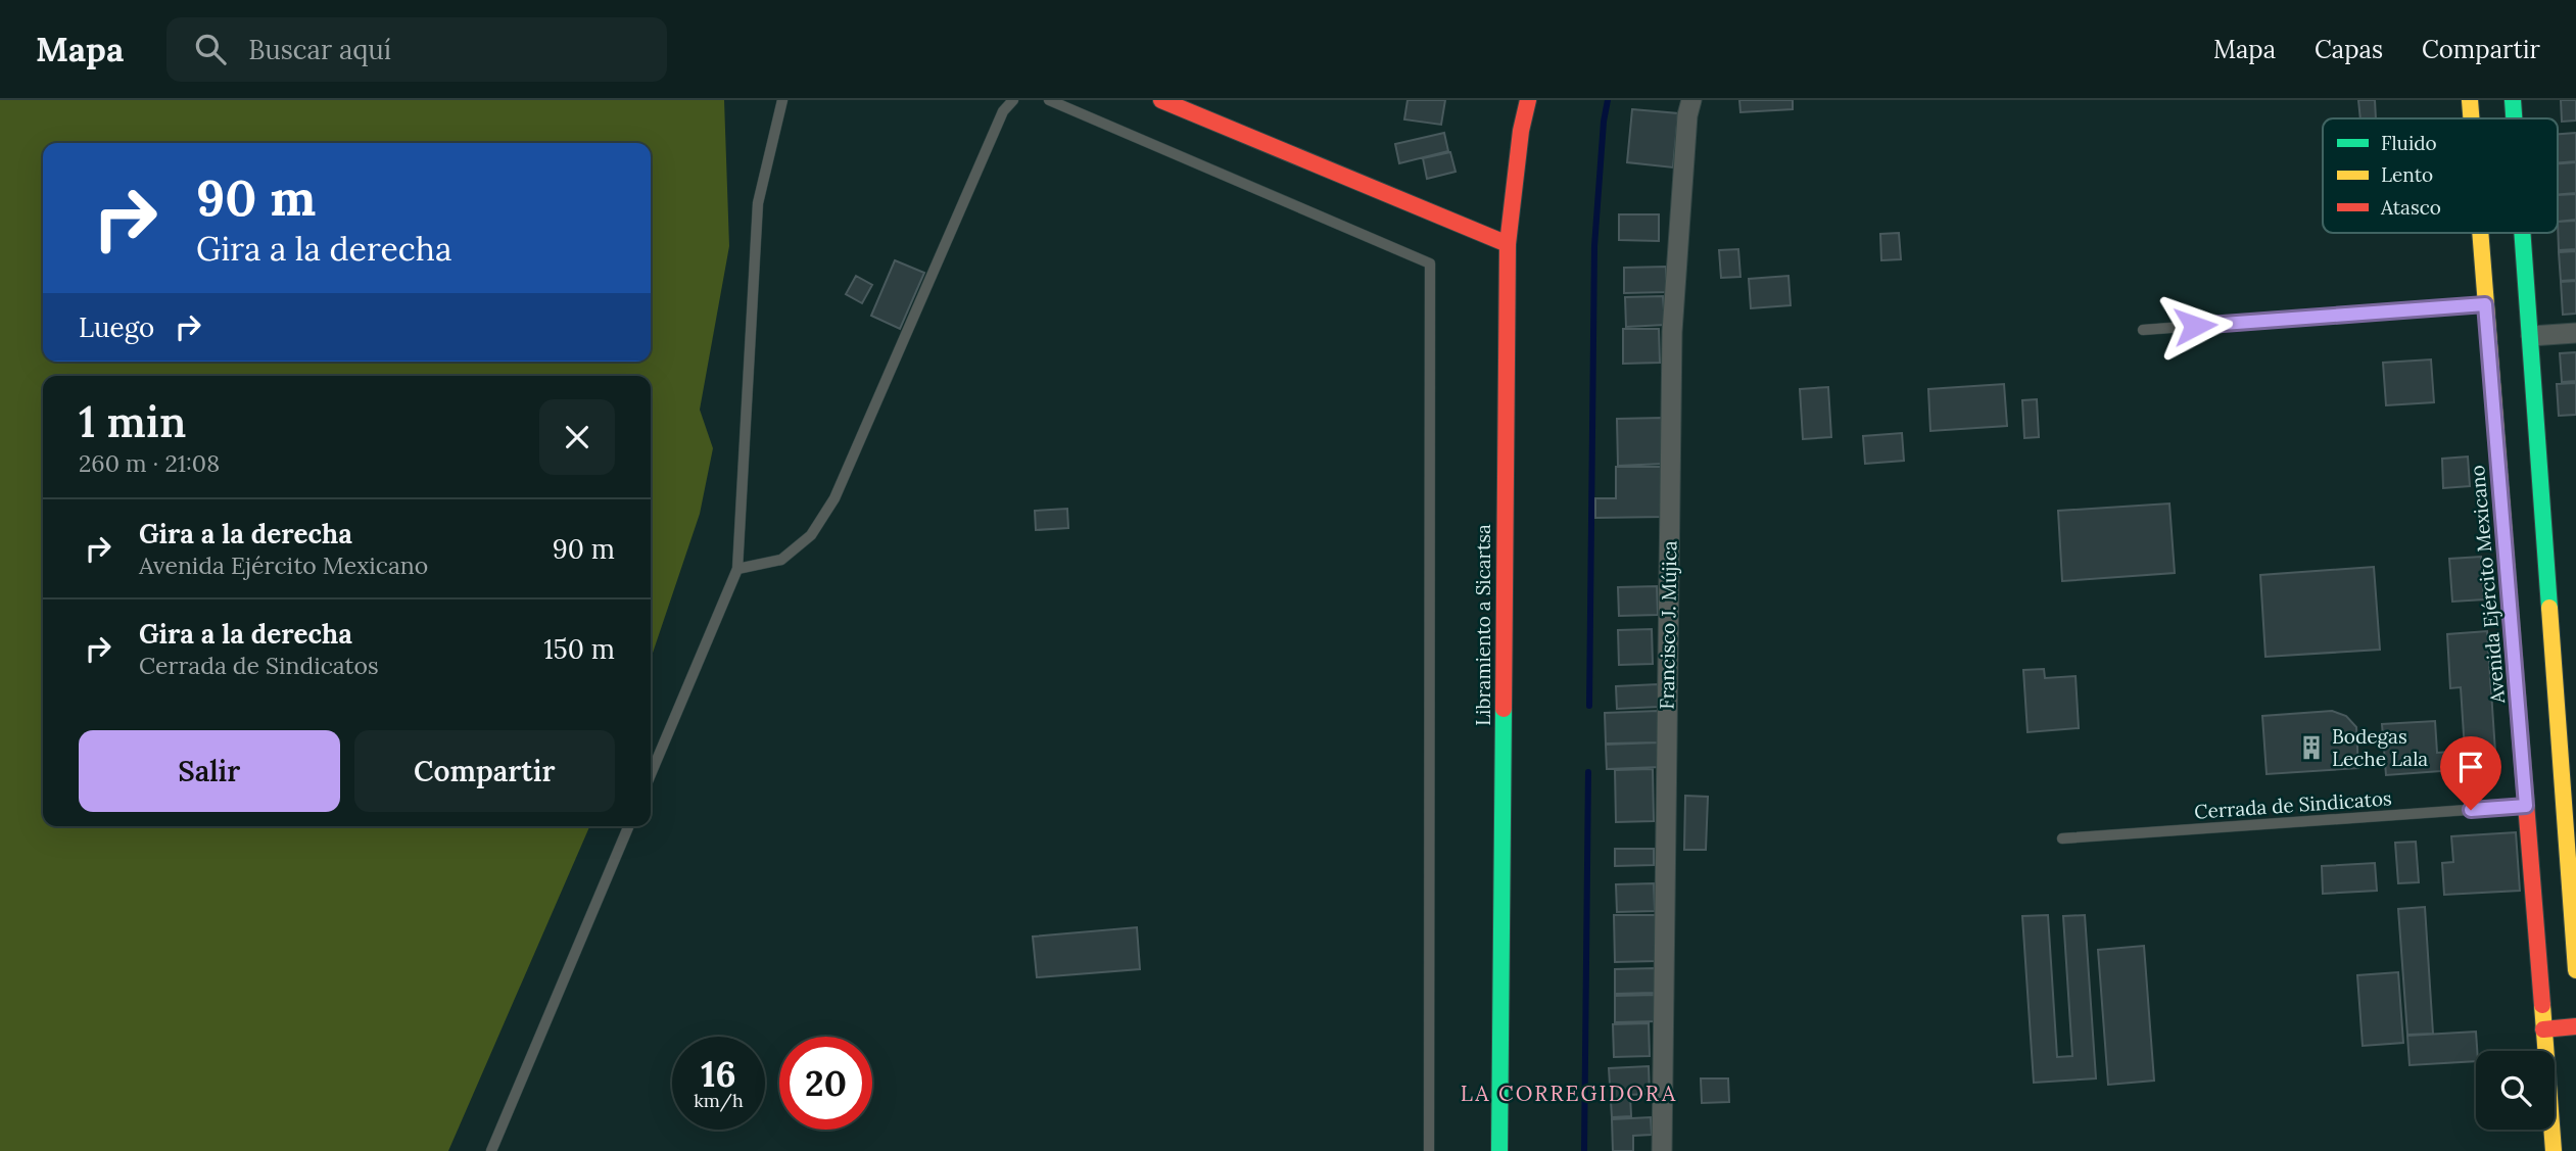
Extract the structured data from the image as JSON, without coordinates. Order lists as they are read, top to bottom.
{
  "streets": {
    "street": ["Avenida Ejército Mexicano", "Libramiento a Sicartsa", "Francisco J. Mújica"],
    "lane": ["Cerrada de Sindicatos"]
  },
  "crossings": [
    ["Avenida Ejército Mexicano", "Cerrada de Sindicatos"]
  ],
  "districts": ["LA CORREGIDORA"],
  "places": {
    "building": ["Bodegas Leche Lala"]
  },
  "legend": ["Fluido", "Lento", "Atasco"],
  "page": {
    "header": "Mapa",
    "search": "Buscar aquí",
    "nav": ["Mapa", "Capas", "Compartir"],
    "turn": ["90 m", "Gira a la derecha"],
    "then": "Luego",
    "heading": ["1 min", "260 m · 21:08"],
    "list": [
      {
        "name": "Gira a la derecha",
        "note": "Avenida Ejército Mexicano",
        "value": "90 m"
      },
      {
        "name": "Gira a la derecha",
        "note": "Cerrada de Sindicatos",
        "value": "150 m"
      }
    ],
    "buttons": ["Salir", "Compartir"],
    "speed": "16 km/h",
    "limit": "20"
  }
}
